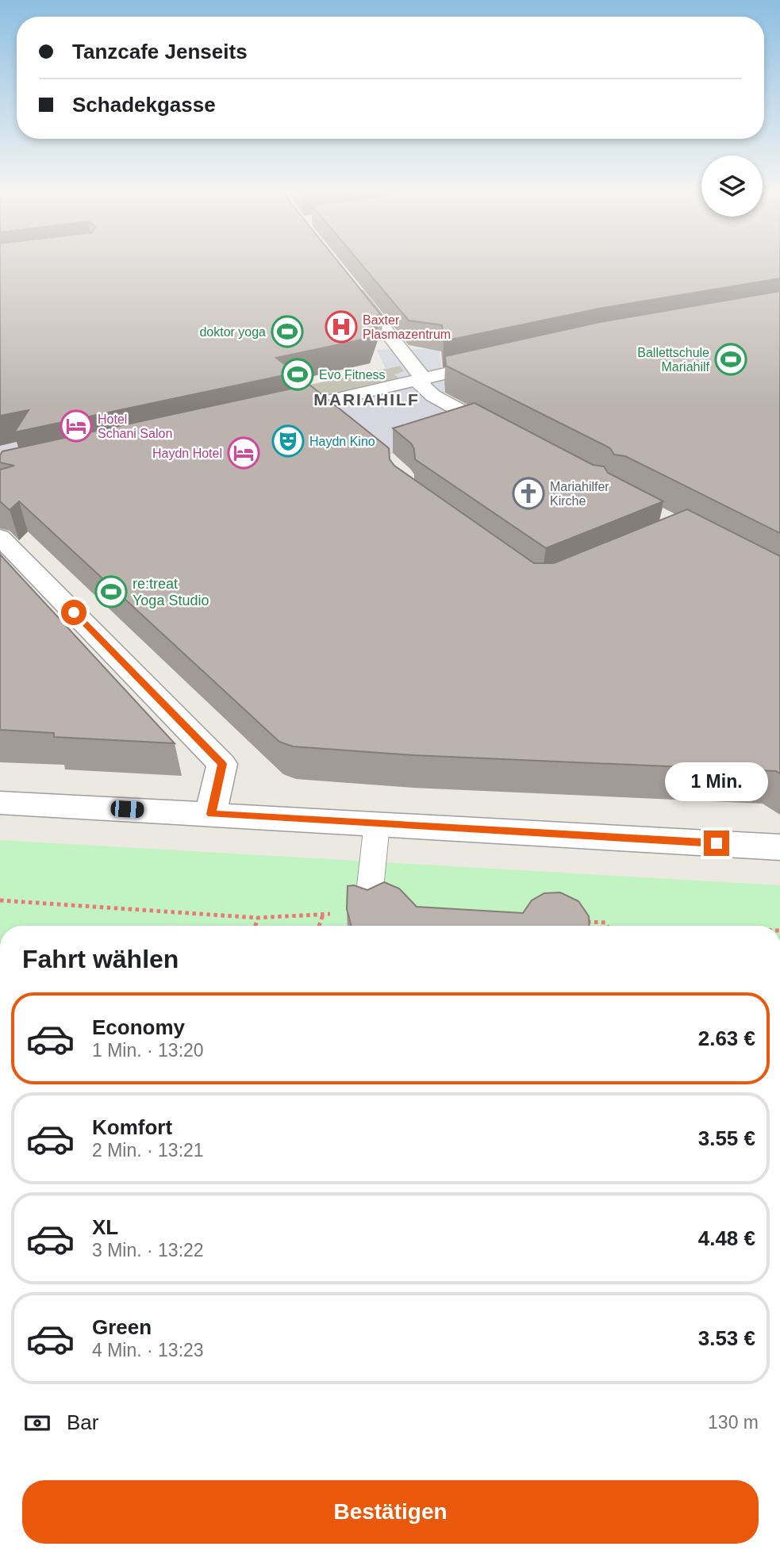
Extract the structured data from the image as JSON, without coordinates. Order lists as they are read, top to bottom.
{
  "districts": ["MARIAHILF"],
  "places": {
    "hospital": ["Baxter Plasmazentrum"],
    "sports": [
      "doktor yoga",
      "Ballettschule Mariahilf",
      "Evo Fitness",
      "re:treat Yoga Studio"
    ],
    "hotel": ["Hotel Schani Salon", "Haydn Hotel"],
    "theatre": ["Haydn Kino"],
    "church": ["Mariahilfer Kirche"]
  },
  "page": {
    "banner": ["Tanzcafe Jenseits", "Schadekgasse"],
    "bubble": "1 Min.",
    "heading": "Fahrt wählen",
    "list": [
      {
        "name": "Economy",
        "note": "1 Min. · 13:20",
        "value": "2.63 €"
      },
      {
        "name": "Komfort",
        "note": "2 Min. · 13:21",
        "value": "3.55 €"
      },
      {
        "name": "XL",
        "note": "3 Min. · 13:22",
        "value": "4.48 €"
      },
      {
        "name": "Green",
        "note": "4 Min. · 13:23",
        "value": "3.53 €"
      }
    ],
    "pay": ["Bar", "130 m"],
    "buttons": "Bestätigen"
  }
}
